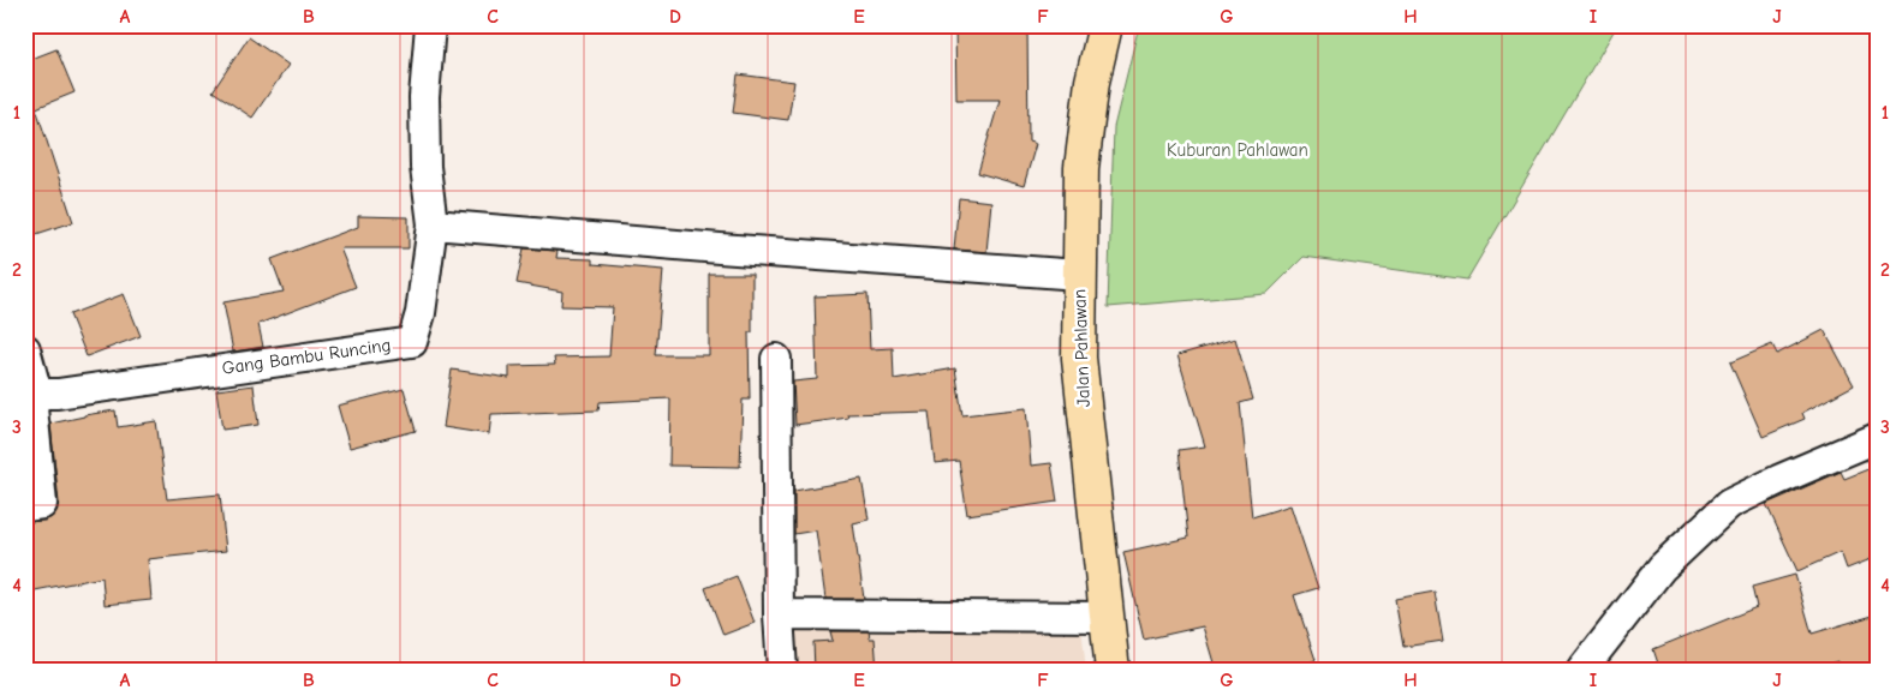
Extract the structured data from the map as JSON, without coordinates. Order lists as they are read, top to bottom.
{
  "streets": {
    "main road": ["Jalan Pahlawan"],
    "street": ["Gang Bambu Runcing"]
  },
  "parks": ["Kuburan Pahlawan"],
  "grid": {
    "columns": [
      "A",
      "B",
      "C",
      "D",
      "E",
      "F",
      "G",
      "H",
      "I",
      "J"
    ],
    "rows": [
      "1",
      "2",
      "3",
      "4"
    ]
  }
}
